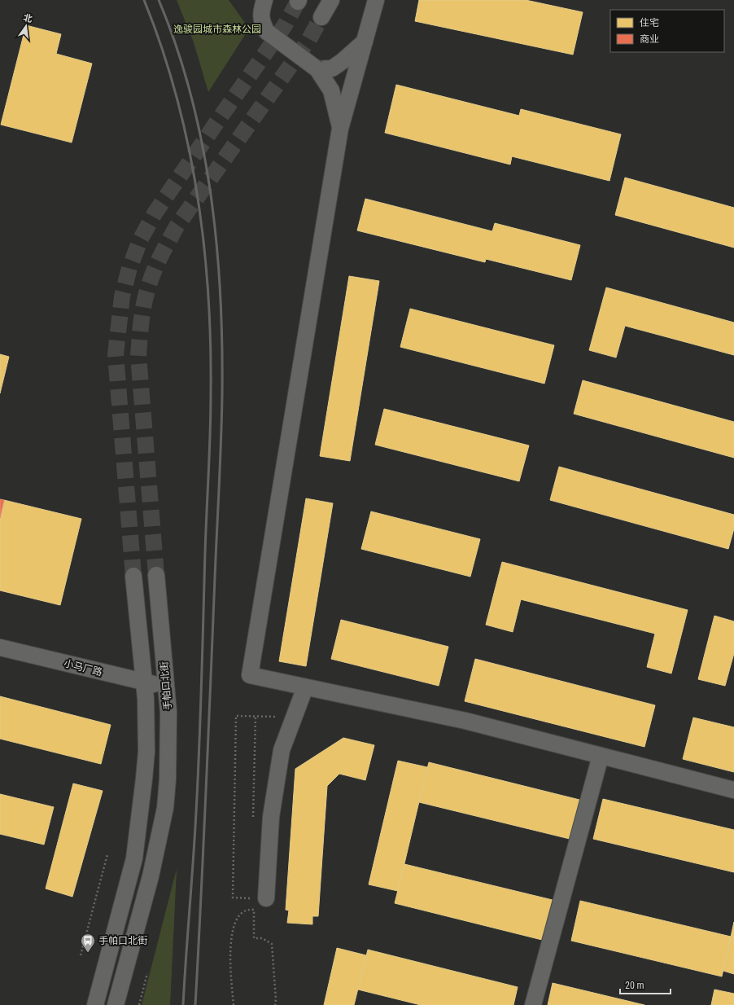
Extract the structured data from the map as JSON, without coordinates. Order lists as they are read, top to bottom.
{
  "streets": {
    "street": ["小马厂路", "手帕口北街"]
  },
  "crossings": [
    ["小马厂路", "手帕口北街"]
  ],
  "parks": ["逸骏园城市森林公园"],
  "places": {
    "bus stop": ["手帕口北街"]
  },
  "legend": ["住宅", "商业"],
  "scale_bar": "20 m",
  "north": "top"
}
